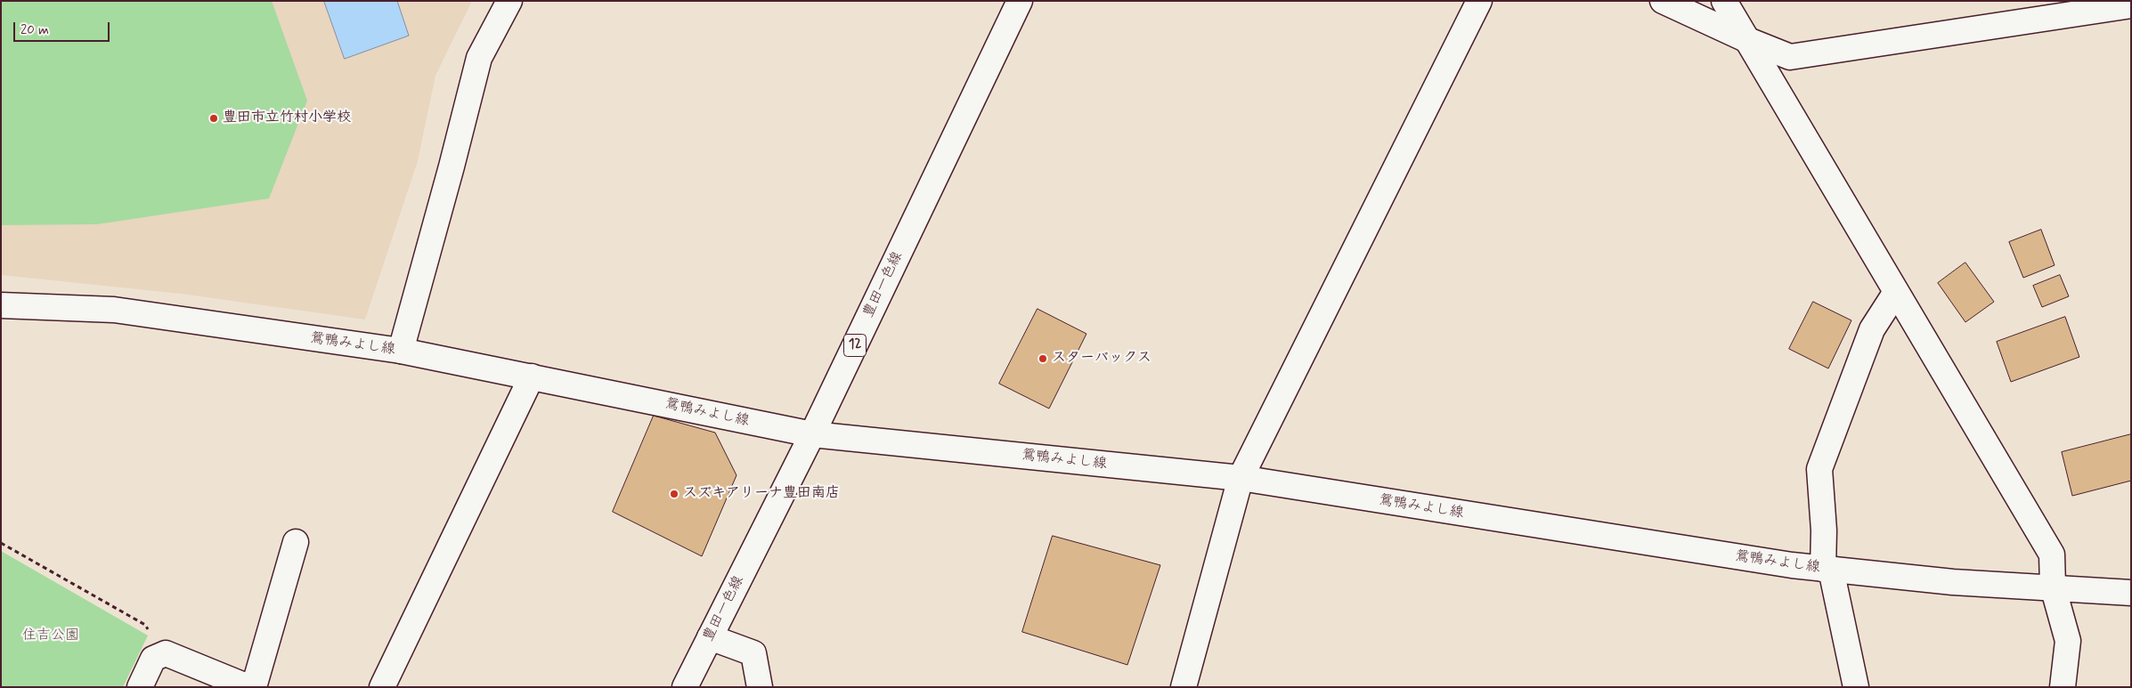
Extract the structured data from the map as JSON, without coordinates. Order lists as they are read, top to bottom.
{
  "streets": {
    "street": ["豊田一色線", "鴛鴨みよし線", "12"]
  },
  "crossings": [
    ["豊田一色線", "鴛鴨みよし線"]
  ],
  "parks": ["住吉公園"],
  "places": ["豊田市立竹村小学校", "スターバックス", "スズキアリーナ豊田南店"],
  "scale_bar": "20 m"
}
